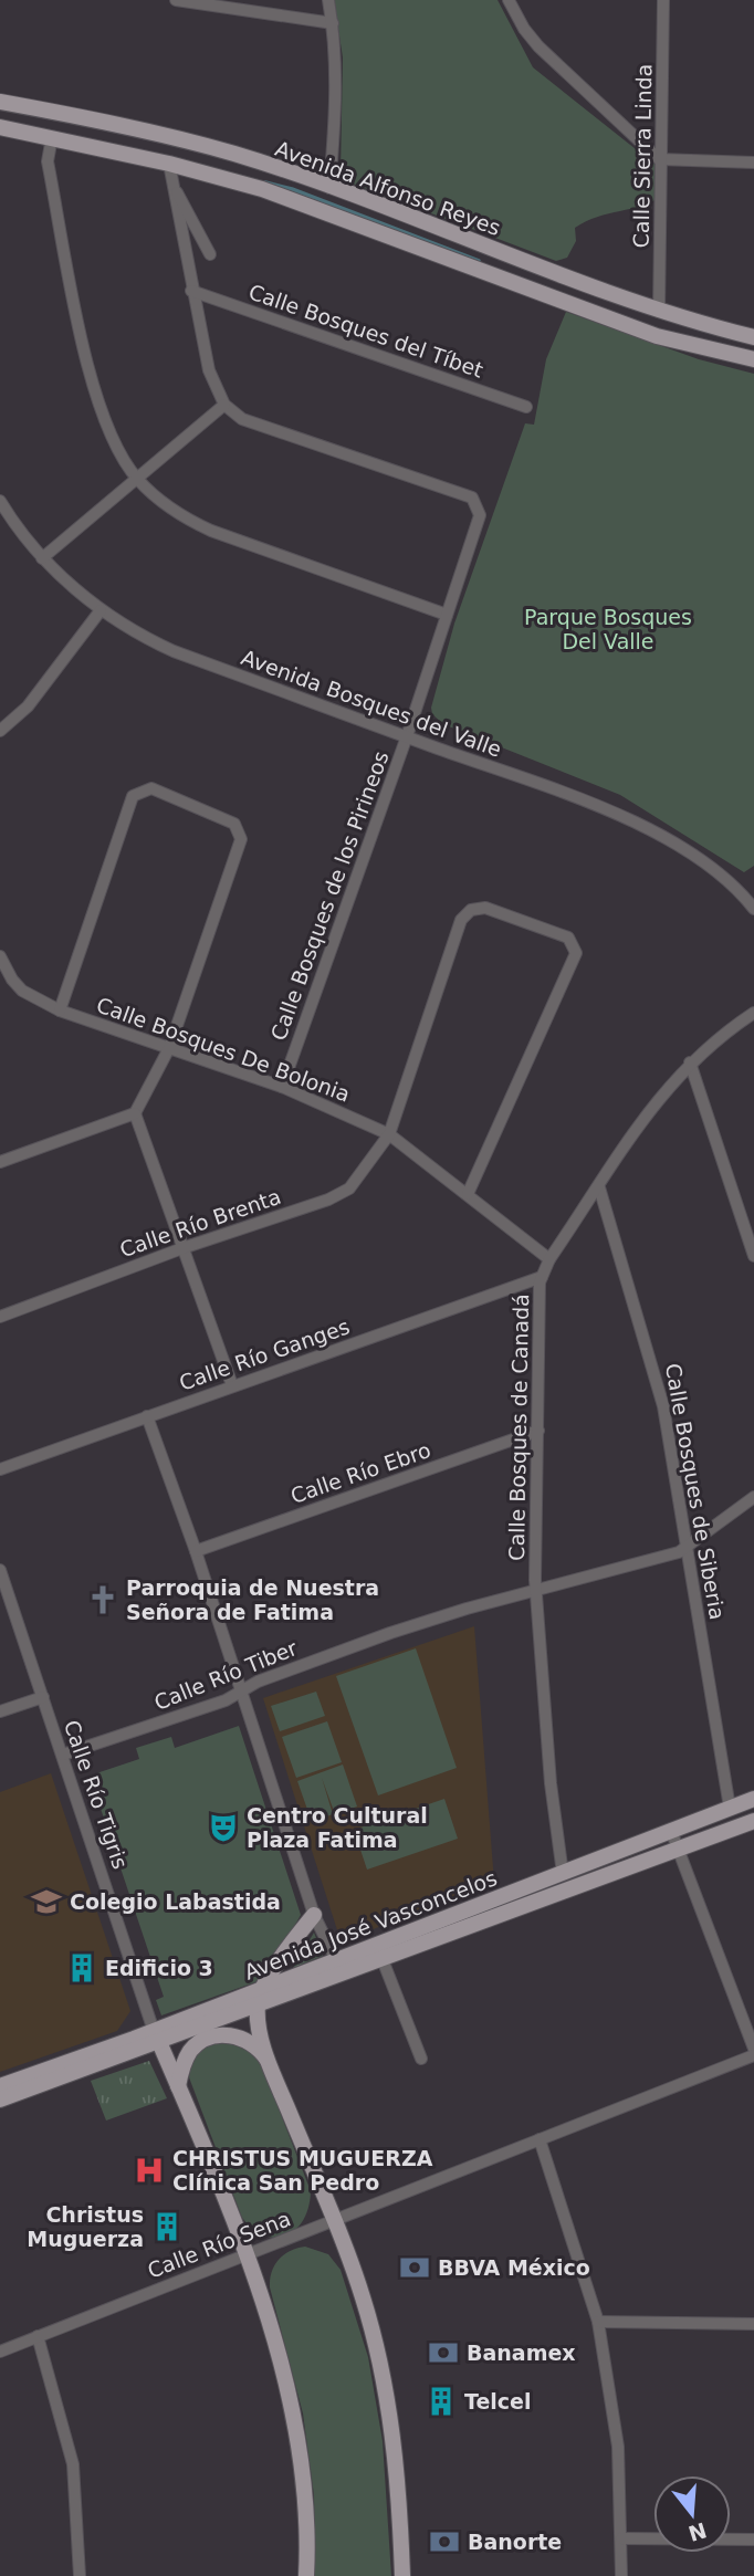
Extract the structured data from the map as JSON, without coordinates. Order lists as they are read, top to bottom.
{
  "streets": {
    "main road": ["Avenida Alfonso Reyes", "Avenida José Vasconcelos"],
    "street": [
      "Calle Sierra Linda",
      "Calle Bosques del Tíbet",
      "Avenida Bosques del Valle",
      "Calle Bosques de los Pirineos",
      "Calle Bosques De Bolonia",
      "Calle Río Brenta",
      "Calle Río Ganges",
      "Calle Bosques de Canadá",
      "Calle Río Ebro",
      "Calle Bosques de Siberia",
      "Calle Río Tiber",
      "Calle Río Tigris",
      "Calle Río Sena"
    ]
  },
  "crossings": [
    ["Calle Sierra Linda", "Avenida Alfonso Reyes"],
    ["Avenida Bosques del Valle", "Calle Bosques de los Pirineos"],
    ["Calle Bosques de los Pirineos", "Calle Bosques De Bolonia"],
    ["Calle Bosques De Bolonia", "Calle Río Brenta"],
    ["Calle Bosques De Bolonia", "Calle Bosques de Canadá"],
    ["Calle Río Ganges", "Calle Bosques de Canadá"],
    ["Calle Bosques de Canadá", "Calle Río Ebro"],
    ["Calle Bosques de Canadá", "Calle Bosques de Siberia"],
    ["Calle Bosques de Canadá", "Calle Río Tiber"],
    ["Calle Bosques de Canadá", "Avenida José Vasconcelos"],
    ["Calle Bosques de Siberia", "Calle Río Tiber"],
    ["Calle Bosques de Siberia", "Avenida José Vasconcelos"],
    ["Calle Río Tiber", "Calle Río Tigris"],
    ["Calle Río Tigris", "Avenida José Vasconcelos"]
  ],
  "parks": ["Parque Bosques Del Valle"],
  "places": {
    "church": ["Parroquia de Nuestra Señora de Fatima"],
    "theatre": ["Centro Cultural Plaza Fatima"],
    "school or university": ["Colegio Labastida"],
    "building": ["Edificio 3", "Christus Muguerza", "Telcel"],
    "hospital": ["CHRISTUS MUGUERZA Clínica San Pedro"],
    "bank": ["BBVA México", "Banamex", "Banorte"]
  },
  "north": "bottom"
}
